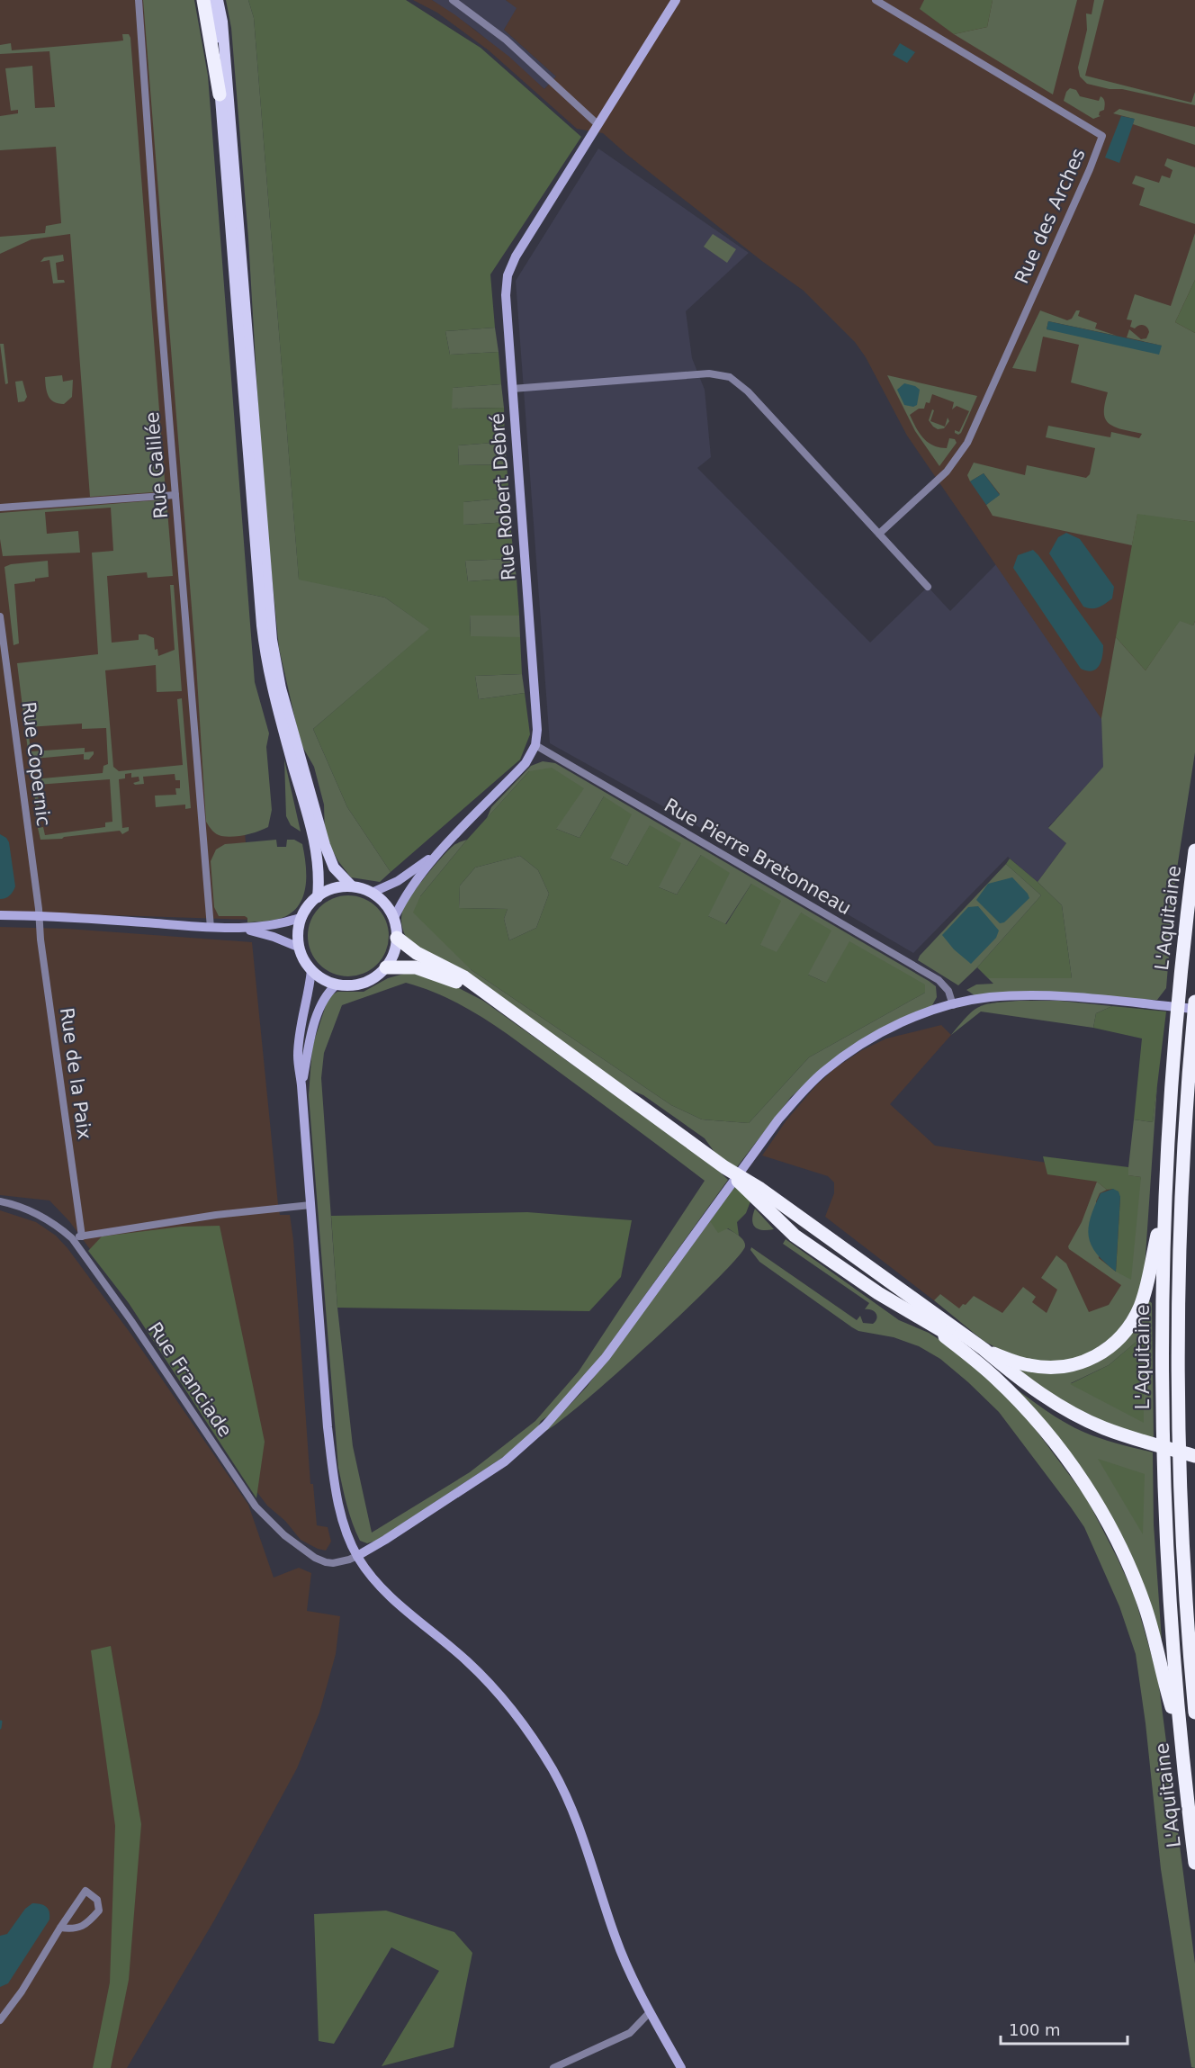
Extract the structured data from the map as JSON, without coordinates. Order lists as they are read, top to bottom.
{
  "streets": {
    "highway": ["L'Aquitaine"],
    "street": [
      "Rue des Arches",
      "Rue Galilée",
      "Rue Robert Debré",
      "Rue Copernic",
      "Rue Pierre Bretonneau",
      "Rue de la Paix",
      "Rue Franciade"
    ]
  },
  "crossings": [
    ["Rue Robert Debré", "Rue Pierre Bretonneau"],
    ["Rue Copernic", "Rue de la Paix"]
  ],
  "scale_bar": "100 m"
}
